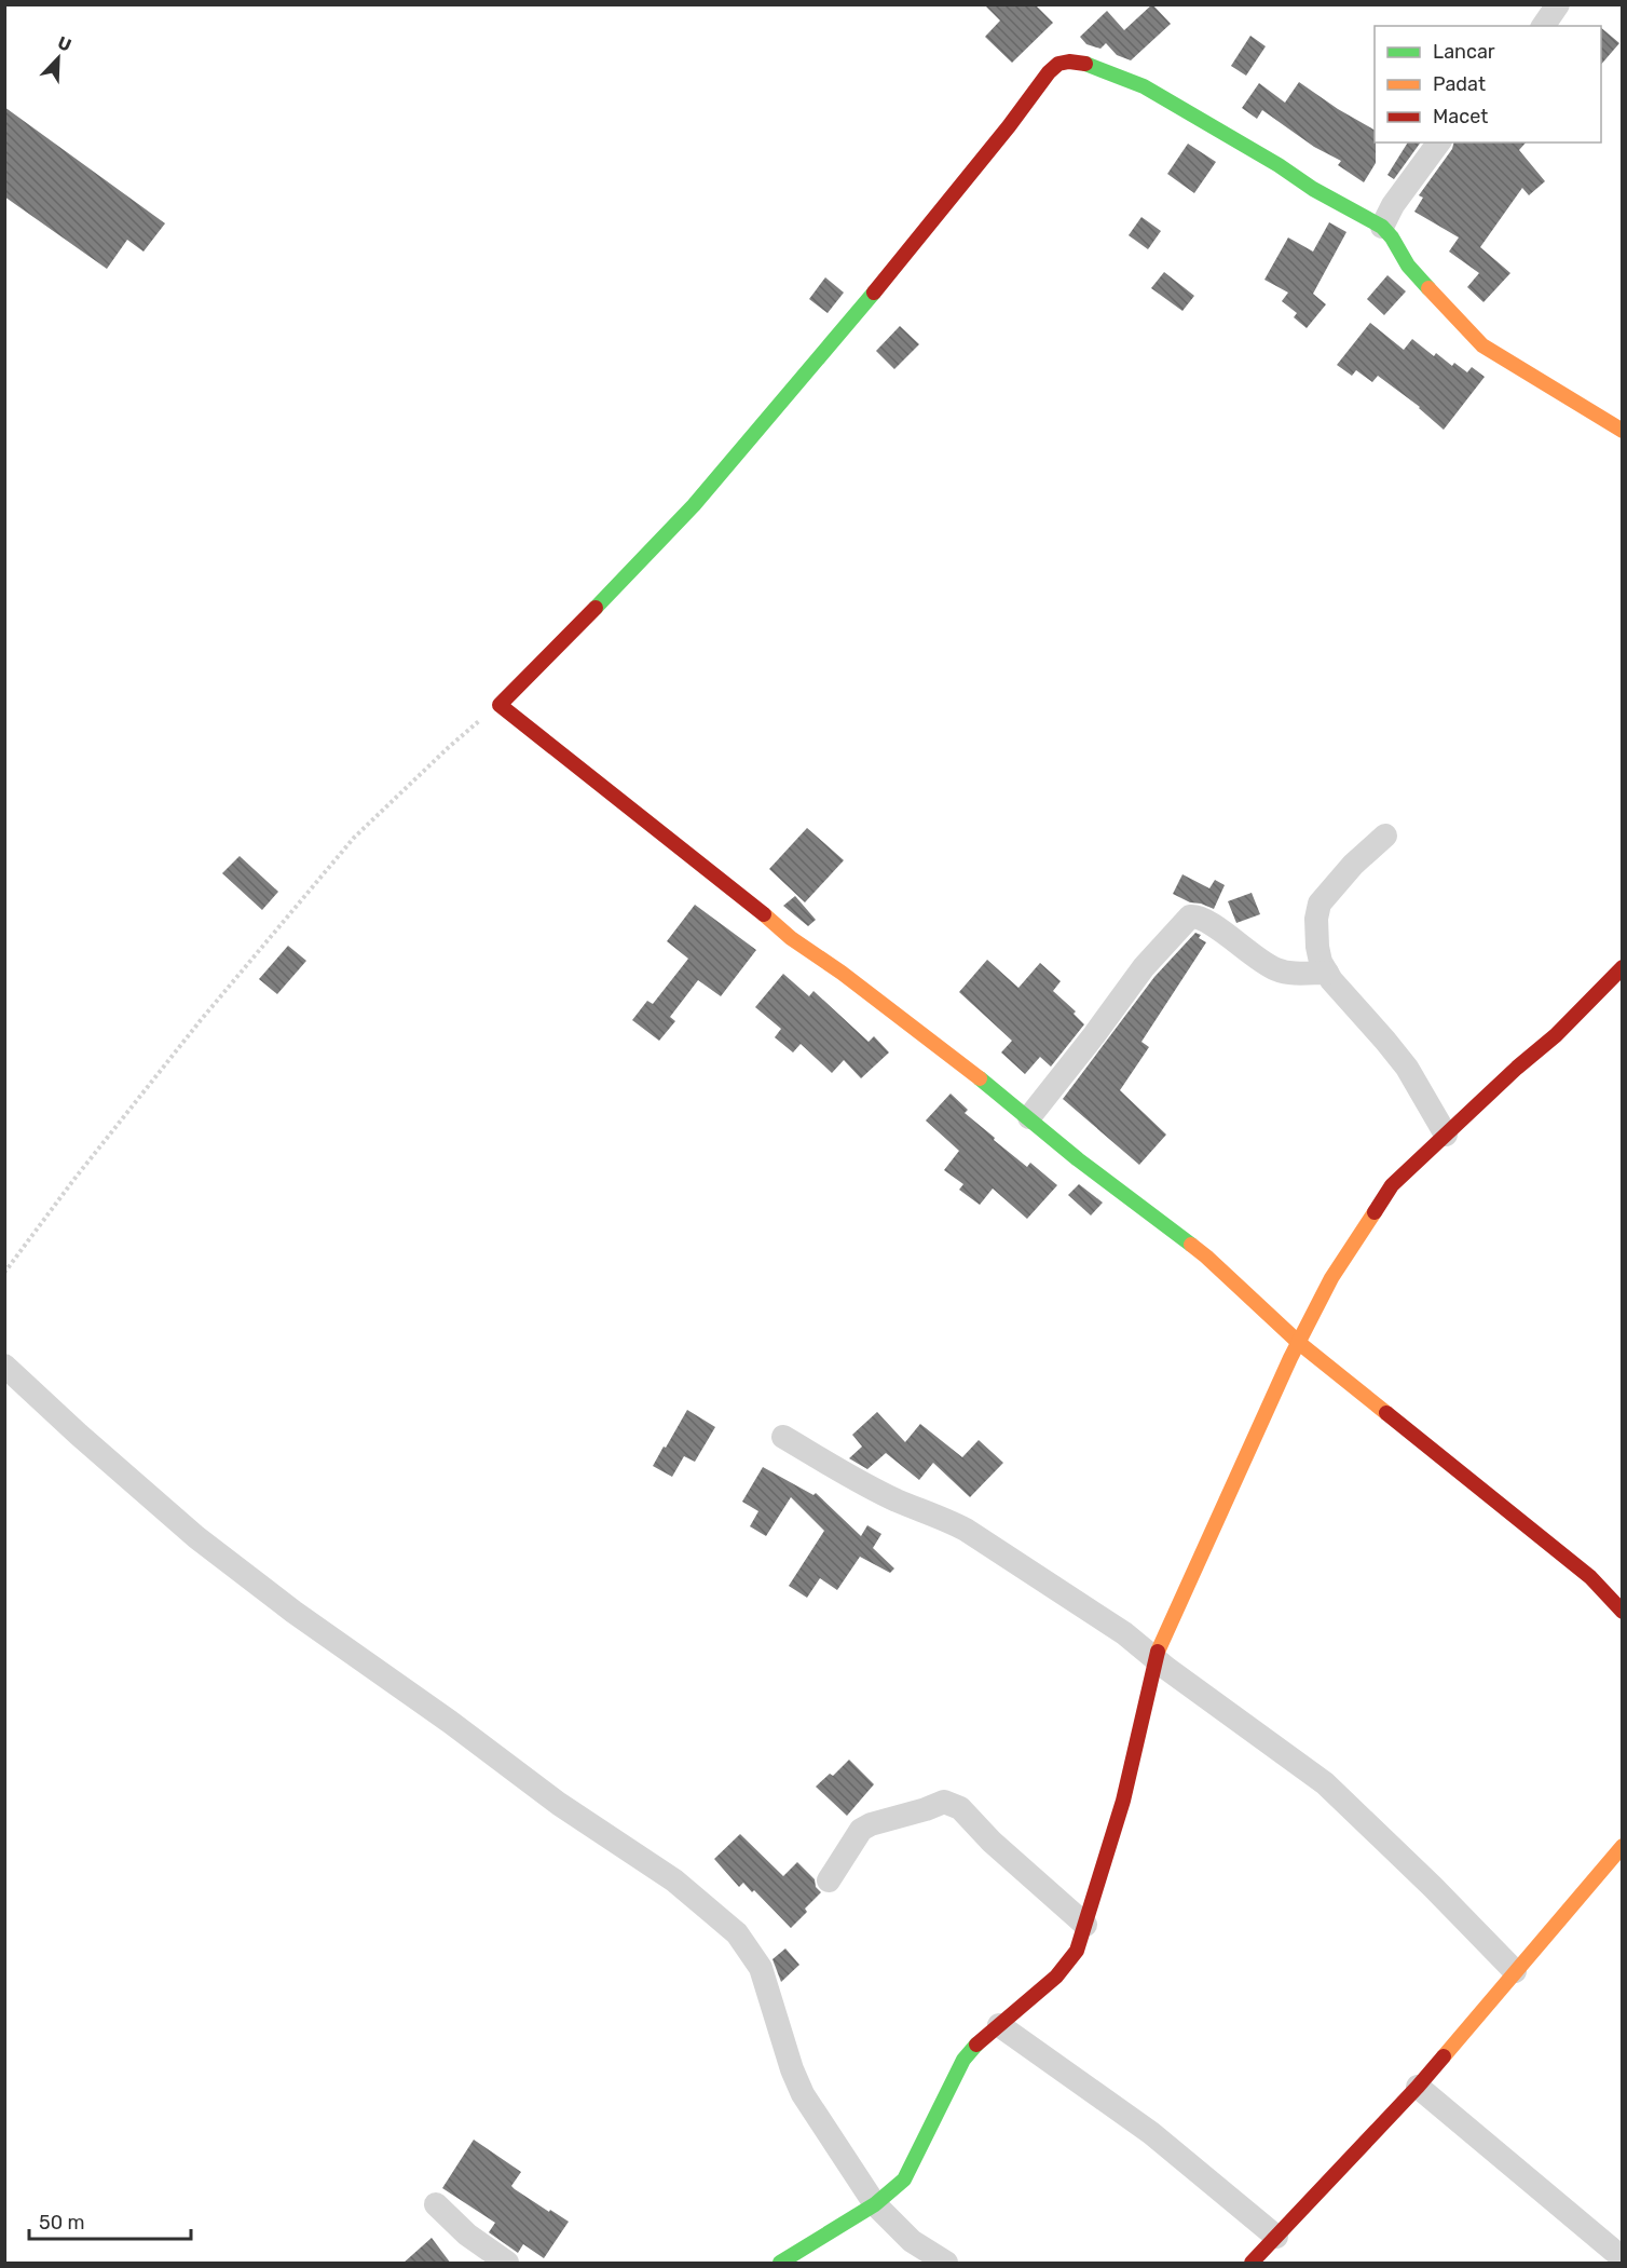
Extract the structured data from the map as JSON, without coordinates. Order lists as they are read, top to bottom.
{
  "legend": ["Lancar", "Padat", "Macet"],
  "scale_bar": "50 m",
  "north": "top right"
}
